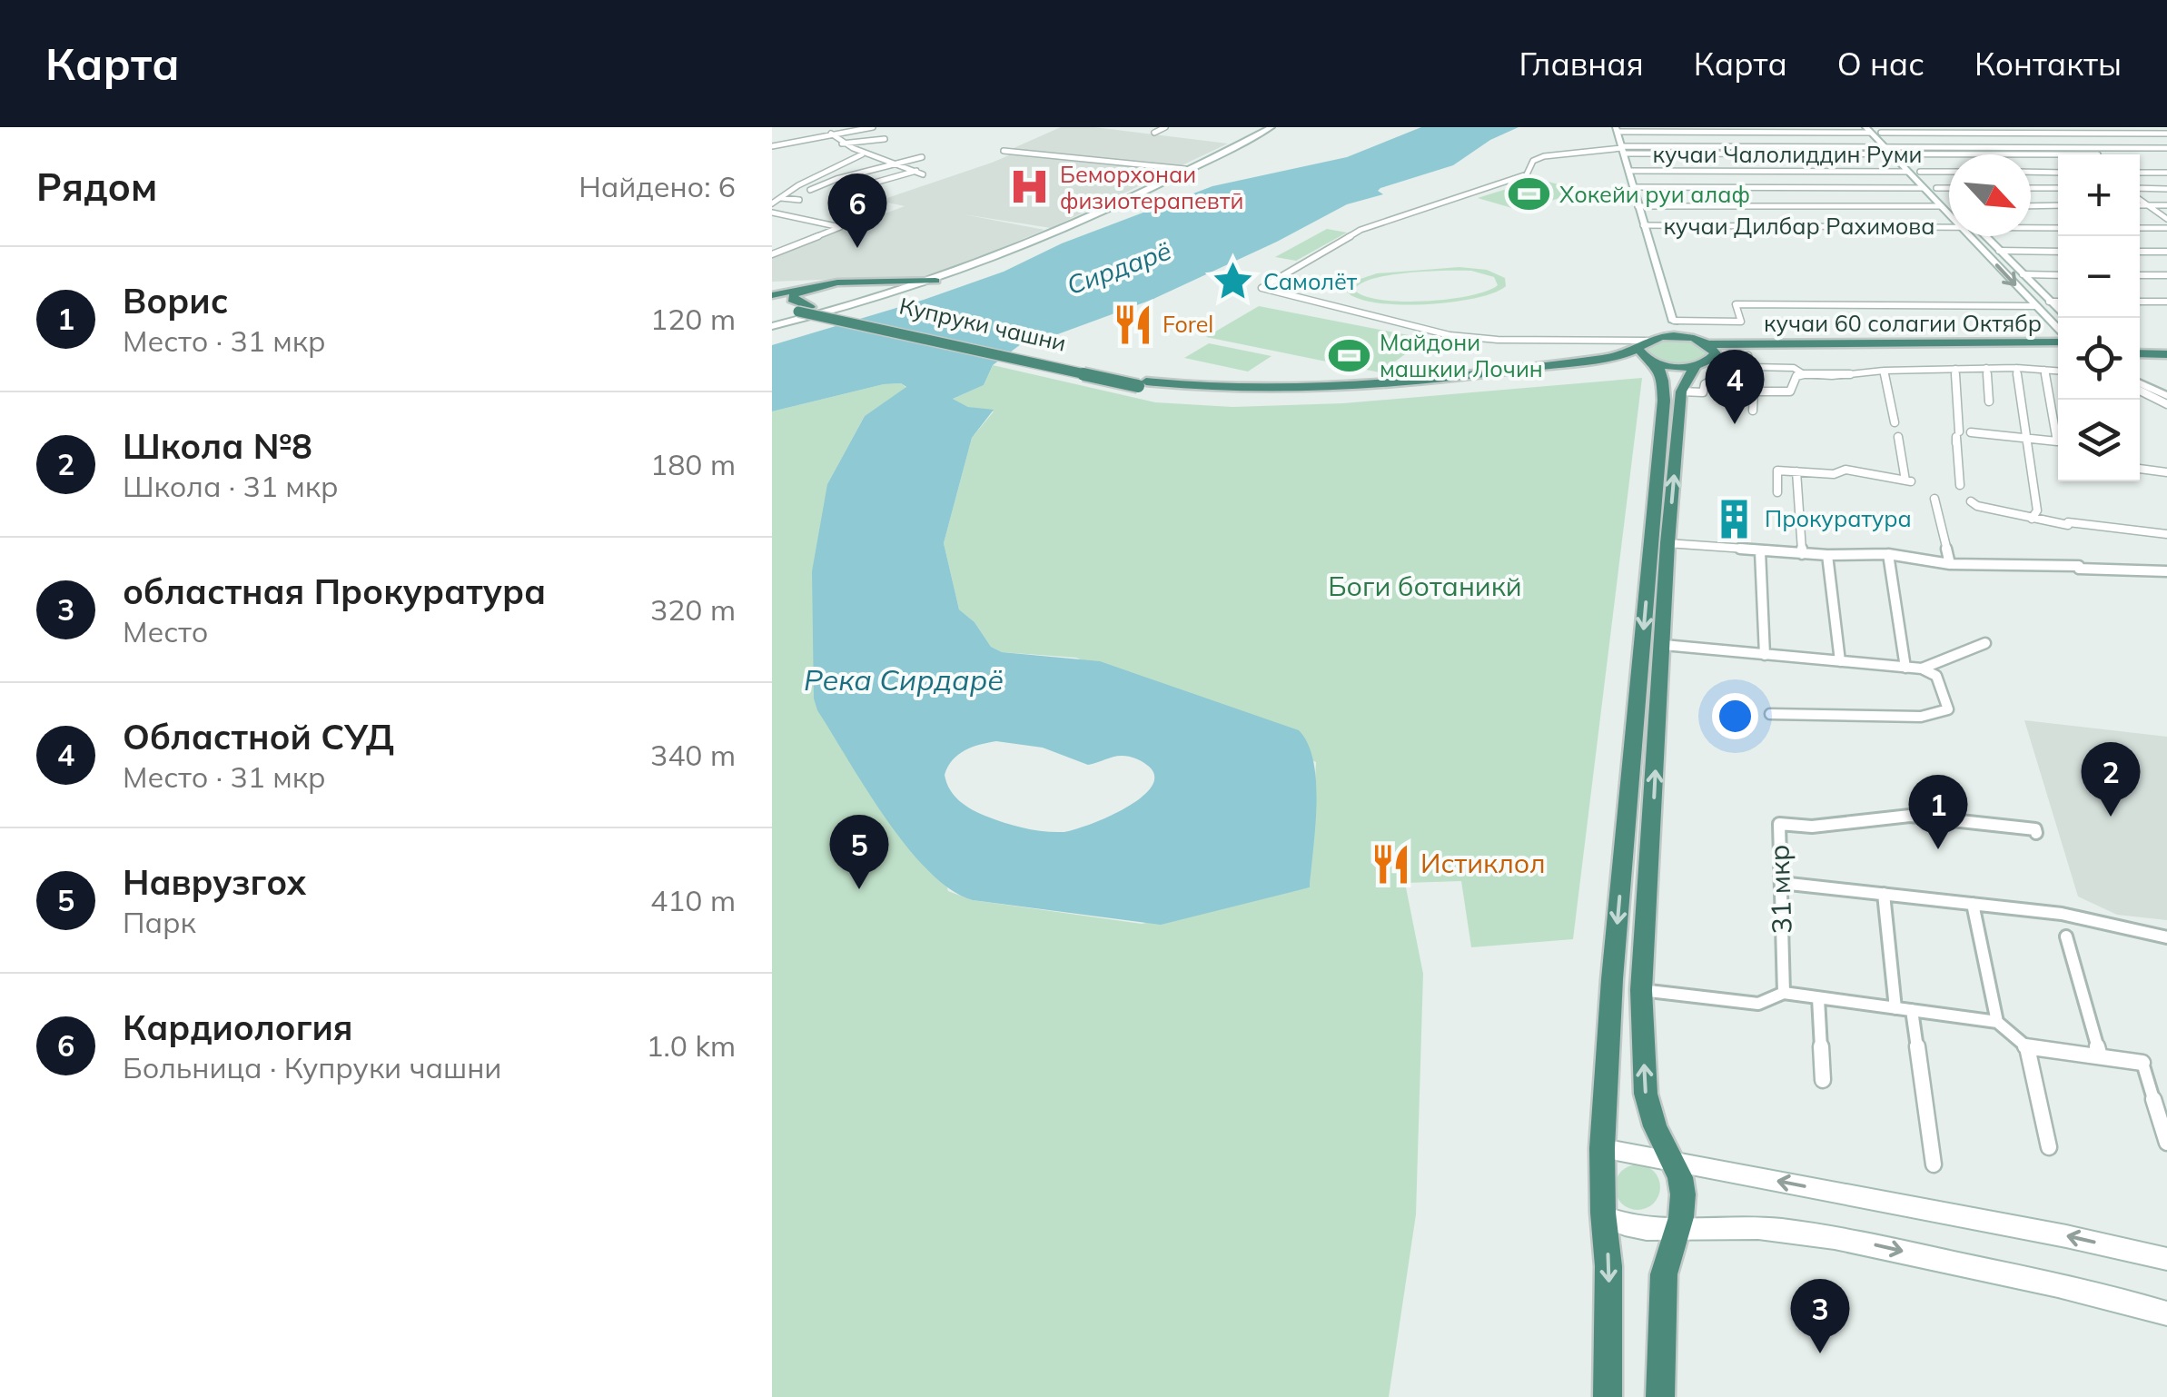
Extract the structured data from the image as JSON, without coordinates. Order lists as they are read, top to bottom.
{
  "streets": {
    "street": ["кучаи Чалолиддин Руми", "кучаи Дилбар Рахимова", "31 мкр"]
  },
  "water": ["Сирдарё", "Река Сирдарё"],
  "parks": ["Боги ботаникй"],
  "places": {
    "hospital": ["Беморхонаи физиотерапевтӣ"],
    "sports": ["Хокейи руи алаф", "Майдони машкии Лочин"],
    "place": ["Самолёт"],
    "restaurant": ["Forel", "Истиклол"],
    "building": ["Прокуратура"]
  },
  "north": "bottom right",
  "page": {
    "header": "Карта",
    "nav": [
      "Главная",
      "Карта",
      "О нас",
      "Контакты"
    ],
    "heading": ["Рядом", "Найдено: 6"],
    "map_buttons": ["+", "−"],
    "pins": [
      "6",
      "4",
      "2",
      "1",
      "5",
      "3"
    ],
    "list": [
      {
        "mark": "1",
        "name": "Ворис",
        "note": "Место · 31 мкр",
        "value": "120 m"
      },
      {
        "mark": "2",
        "name": "Школа №8",
        "note": "Школа · 31 мкр",
        "value": "180 m"
      },
      {
        "mark": "3",
        "name": "областная Прокуратура",
        "note": "Место",
        "value": "320 m"
      },
      {
        "mark": "4",
        "name": "Областной СУД",
        "note": "Место · 31 мкр",
        "value": "340 m"
      },
      {
        "mark": "5",
        "name": "Наврузгох",
        "note": "Парк",
        "value": "410 m"
      },
      {
        "mark": "6",
        "name": "Кардиология",
        "note": "Больница · Купруки чашни",
        "value": "1.0 km"
      }
    ]
  }
}
